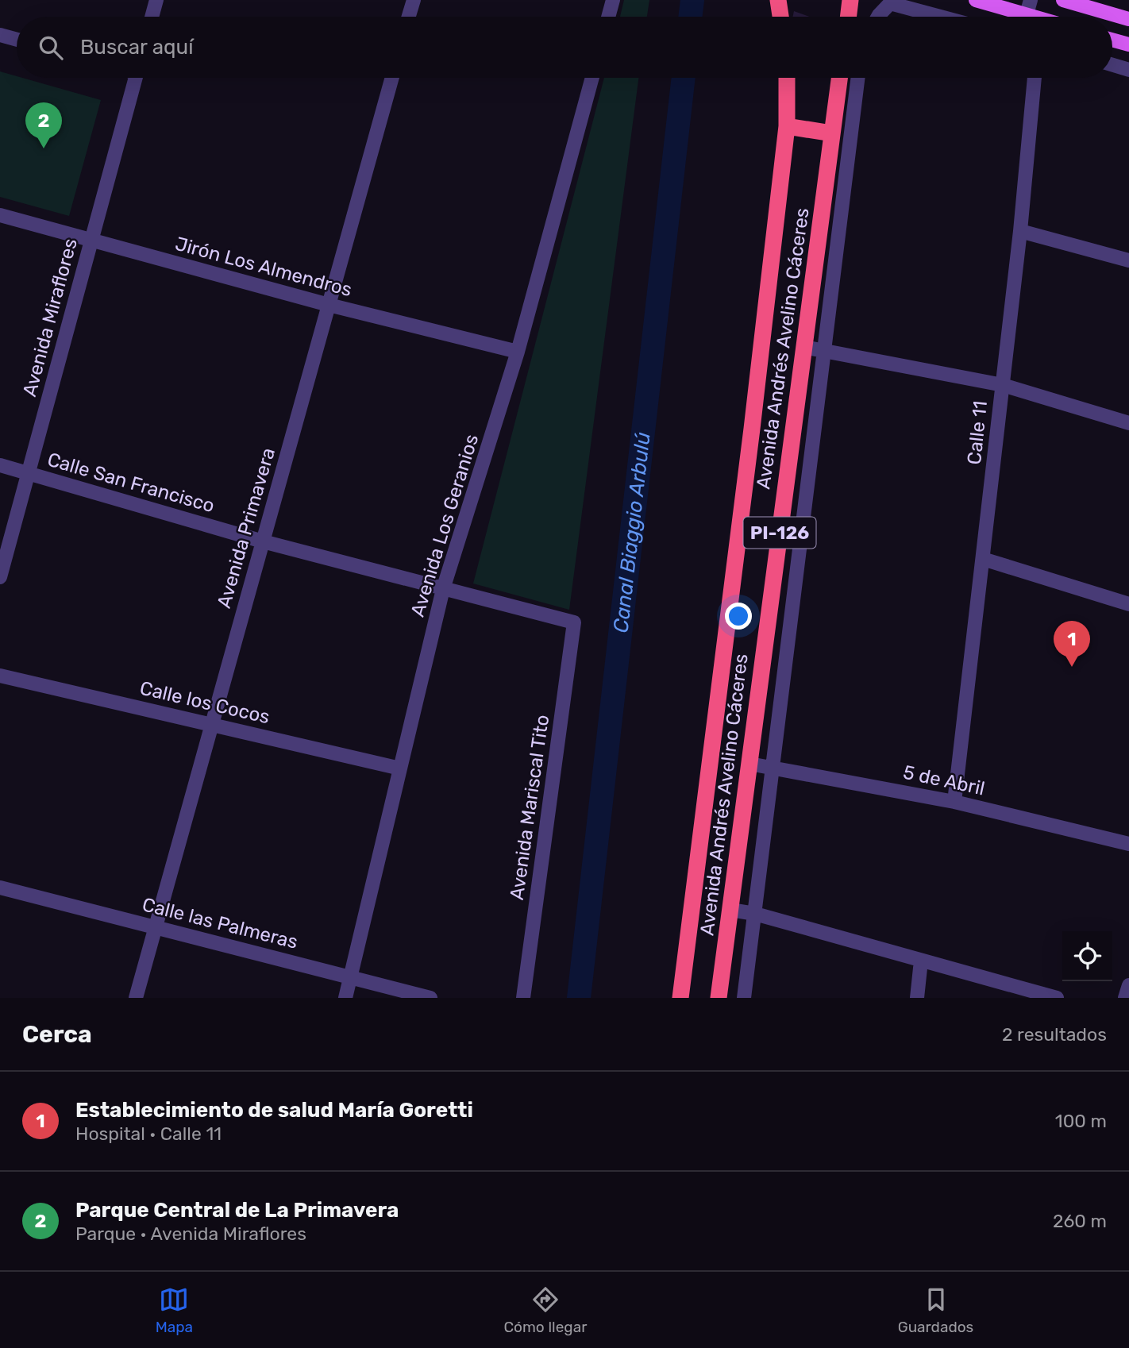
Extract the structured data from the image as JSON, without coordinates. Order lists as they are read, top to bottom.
{
  "streets": {
    "highway": ["Avenida Andrés Avelino Cáceres", "PI-126"],
    "street": [
      "Jirón Los Almendros",
      "Avenida Miraflores",
      "Calle 11",
      "Calle San Francisco",
      "Avenida Los Geranios",
      "Avenida Primavera",
      "Calle los Cocos",
      "5 de Abril",
      "Avenida Mariscal Tito",
      "Calle las Palmeras"
    ]
  },
  "crossings": [
    ["Jirón Los Almendros", "Avenida Miraflores"],
    ["Jirón Los Almendros", "Avenida Los Geranios"],
    ["Jirón Los Almendros", "Avenida Primavera"],
    ["Avenida Miraflores", "Calle San Francisco"],
    ["Avenida Andrés Avelino Cáceres", "5 de Abril"],
    ["Calle 11", "5 de Abril"],
    ["Calle San Francisco", "Avenida Los Geranios"],
    ["Calle San Francisco", "Avenida Primavera"],
    ["Calle San Francisco", "Avenida Mariscal Tito"],
    ["Avenida Los Geranios", "Calle los Cocos"],
    ["Avenida Los Geranios", "Calle las Palmeras"],
    ["Avenida Primavera", "Calle los Cocos"],
    ["Avenida Primavera", "Calle las Palmeras"]
  ],
  "water": ["Canal Biaggio Arbulú"],
  "page": {
    "search": "Buscar aquí",
    "pins": ["2", "1"],
    "heading": ["Cerca", "2 resultados"],
    "list": [
      {
        "mark": "1",
        "name": "Establecimiento de salud María Goretti",
        "note": "Hospital · Calle 11",
        "value": "100 m"
      },
      {
        "mark": "2",
        "name": "Parque Central de La Primavera",
        "note": "Parque · Avenida Miraflores",
        "value": "260 m"
      }
    ],
    "nav": ["Mapa", "Cómo llegar", "Guardados"]
  }
}
